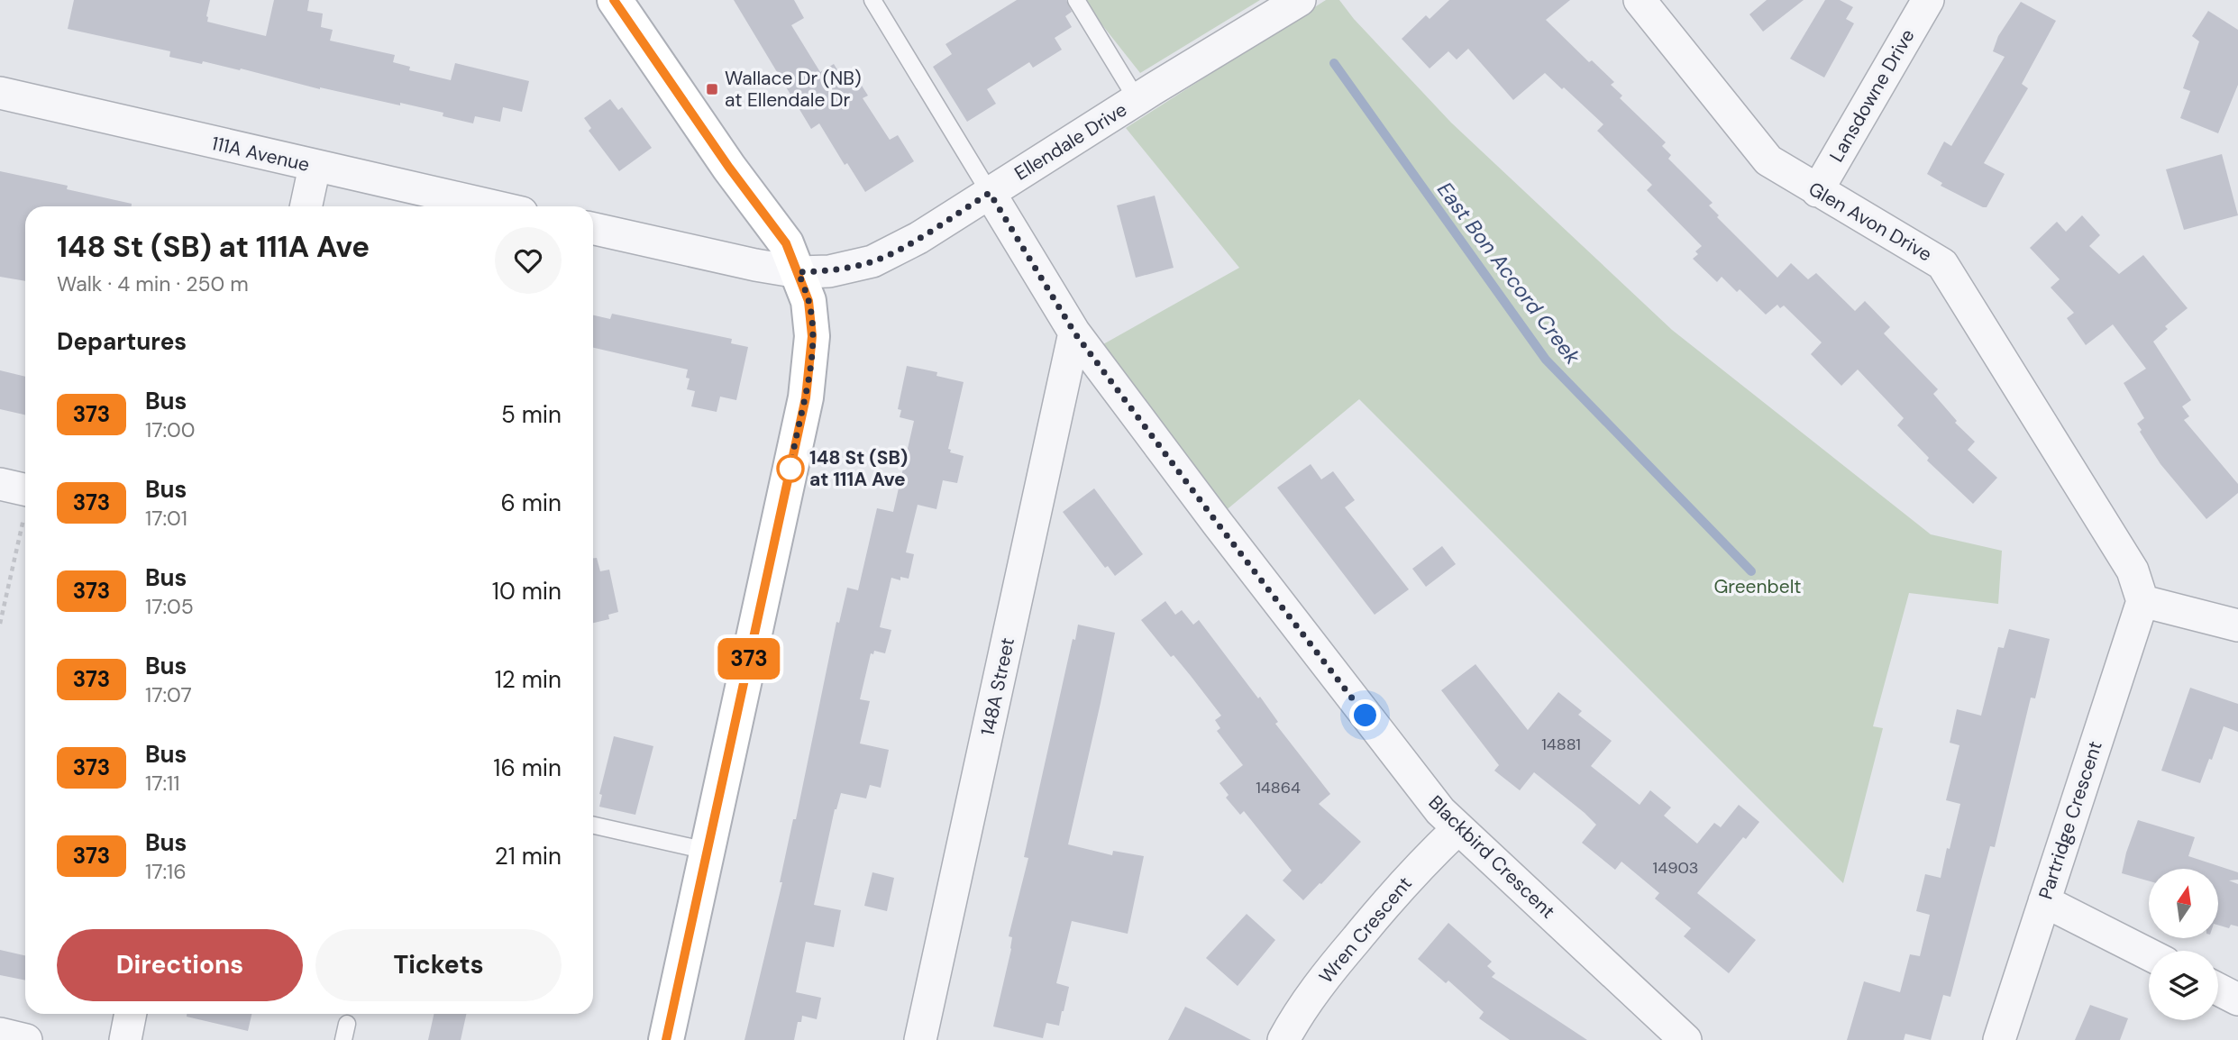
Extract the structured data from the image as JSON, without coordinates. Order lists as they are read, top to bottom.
{
  "streets": {
    "street": [
      "Lansdowne Drive",
      "Ellendale Drive",
      "111A Avenue",
      "Glen Avon Drive",
      "148A Street",
      "Partridge Crescent",
      "Blackbird Crescent",
      "Wren Crescent"
    ]
  },
  "crossings": [
    ["Lansdowne Drive", "Glen Avon Drive"],
    ["Ellendale Drive", "Blackbird Crescent"],
    ["Glen Avon Drive", "Partridge Crescent"],
    ["148A Street", "Blackbird Crescent"],
    ["Blackbird Crescent", "Wren Crescent"]
  ],
  "water": ["East Bon Accord Creek"],
  "parks": ["Greenbelt"],
  "places": {
    "transit": ["Wallace Dr (NB) at Ellendale Dr"],
    "other": ["148 St (SB) at 111A Ave"]
  },
  "lines": ["bus line 373"],
  "house_numbers": ["14881", "14864", "14903"],
  "north": "top",
  "page": {
    "on_map": "373",
    "heading": [
      ["148 St (SB) at 111A Ave", "Walk · 4 min · 250 m"],
      "Departures"
    ],
    "list": [
      {
        "mark": "373",
        "name": "Bus",
        "note": "17:00",
        "value": "5 min"
      },
      {
        "mark": "373",
        "name": "Bus",
        "note": "17:01",
        "value": "6 min"
      },
      {
        "mark": "373",
        "name": "Bus",
        "note": "17:05",
        "value": "10 min"
      },
      {
        "mark": "373",
        "name": "Bus",
        "note": "17:07",
        "value": "12 min"
      },
      {
        "mark": "373",
        "name": "Bus",
        "note": "17:11",
        "value": "16 min"
      },
      {
        "mark": "373",
        "name": "Bus",
        "note": "17:16",
        "value": "21 min"
      }
    ],
    "buttons": ["Directions", "Tickets"]
  }
}
